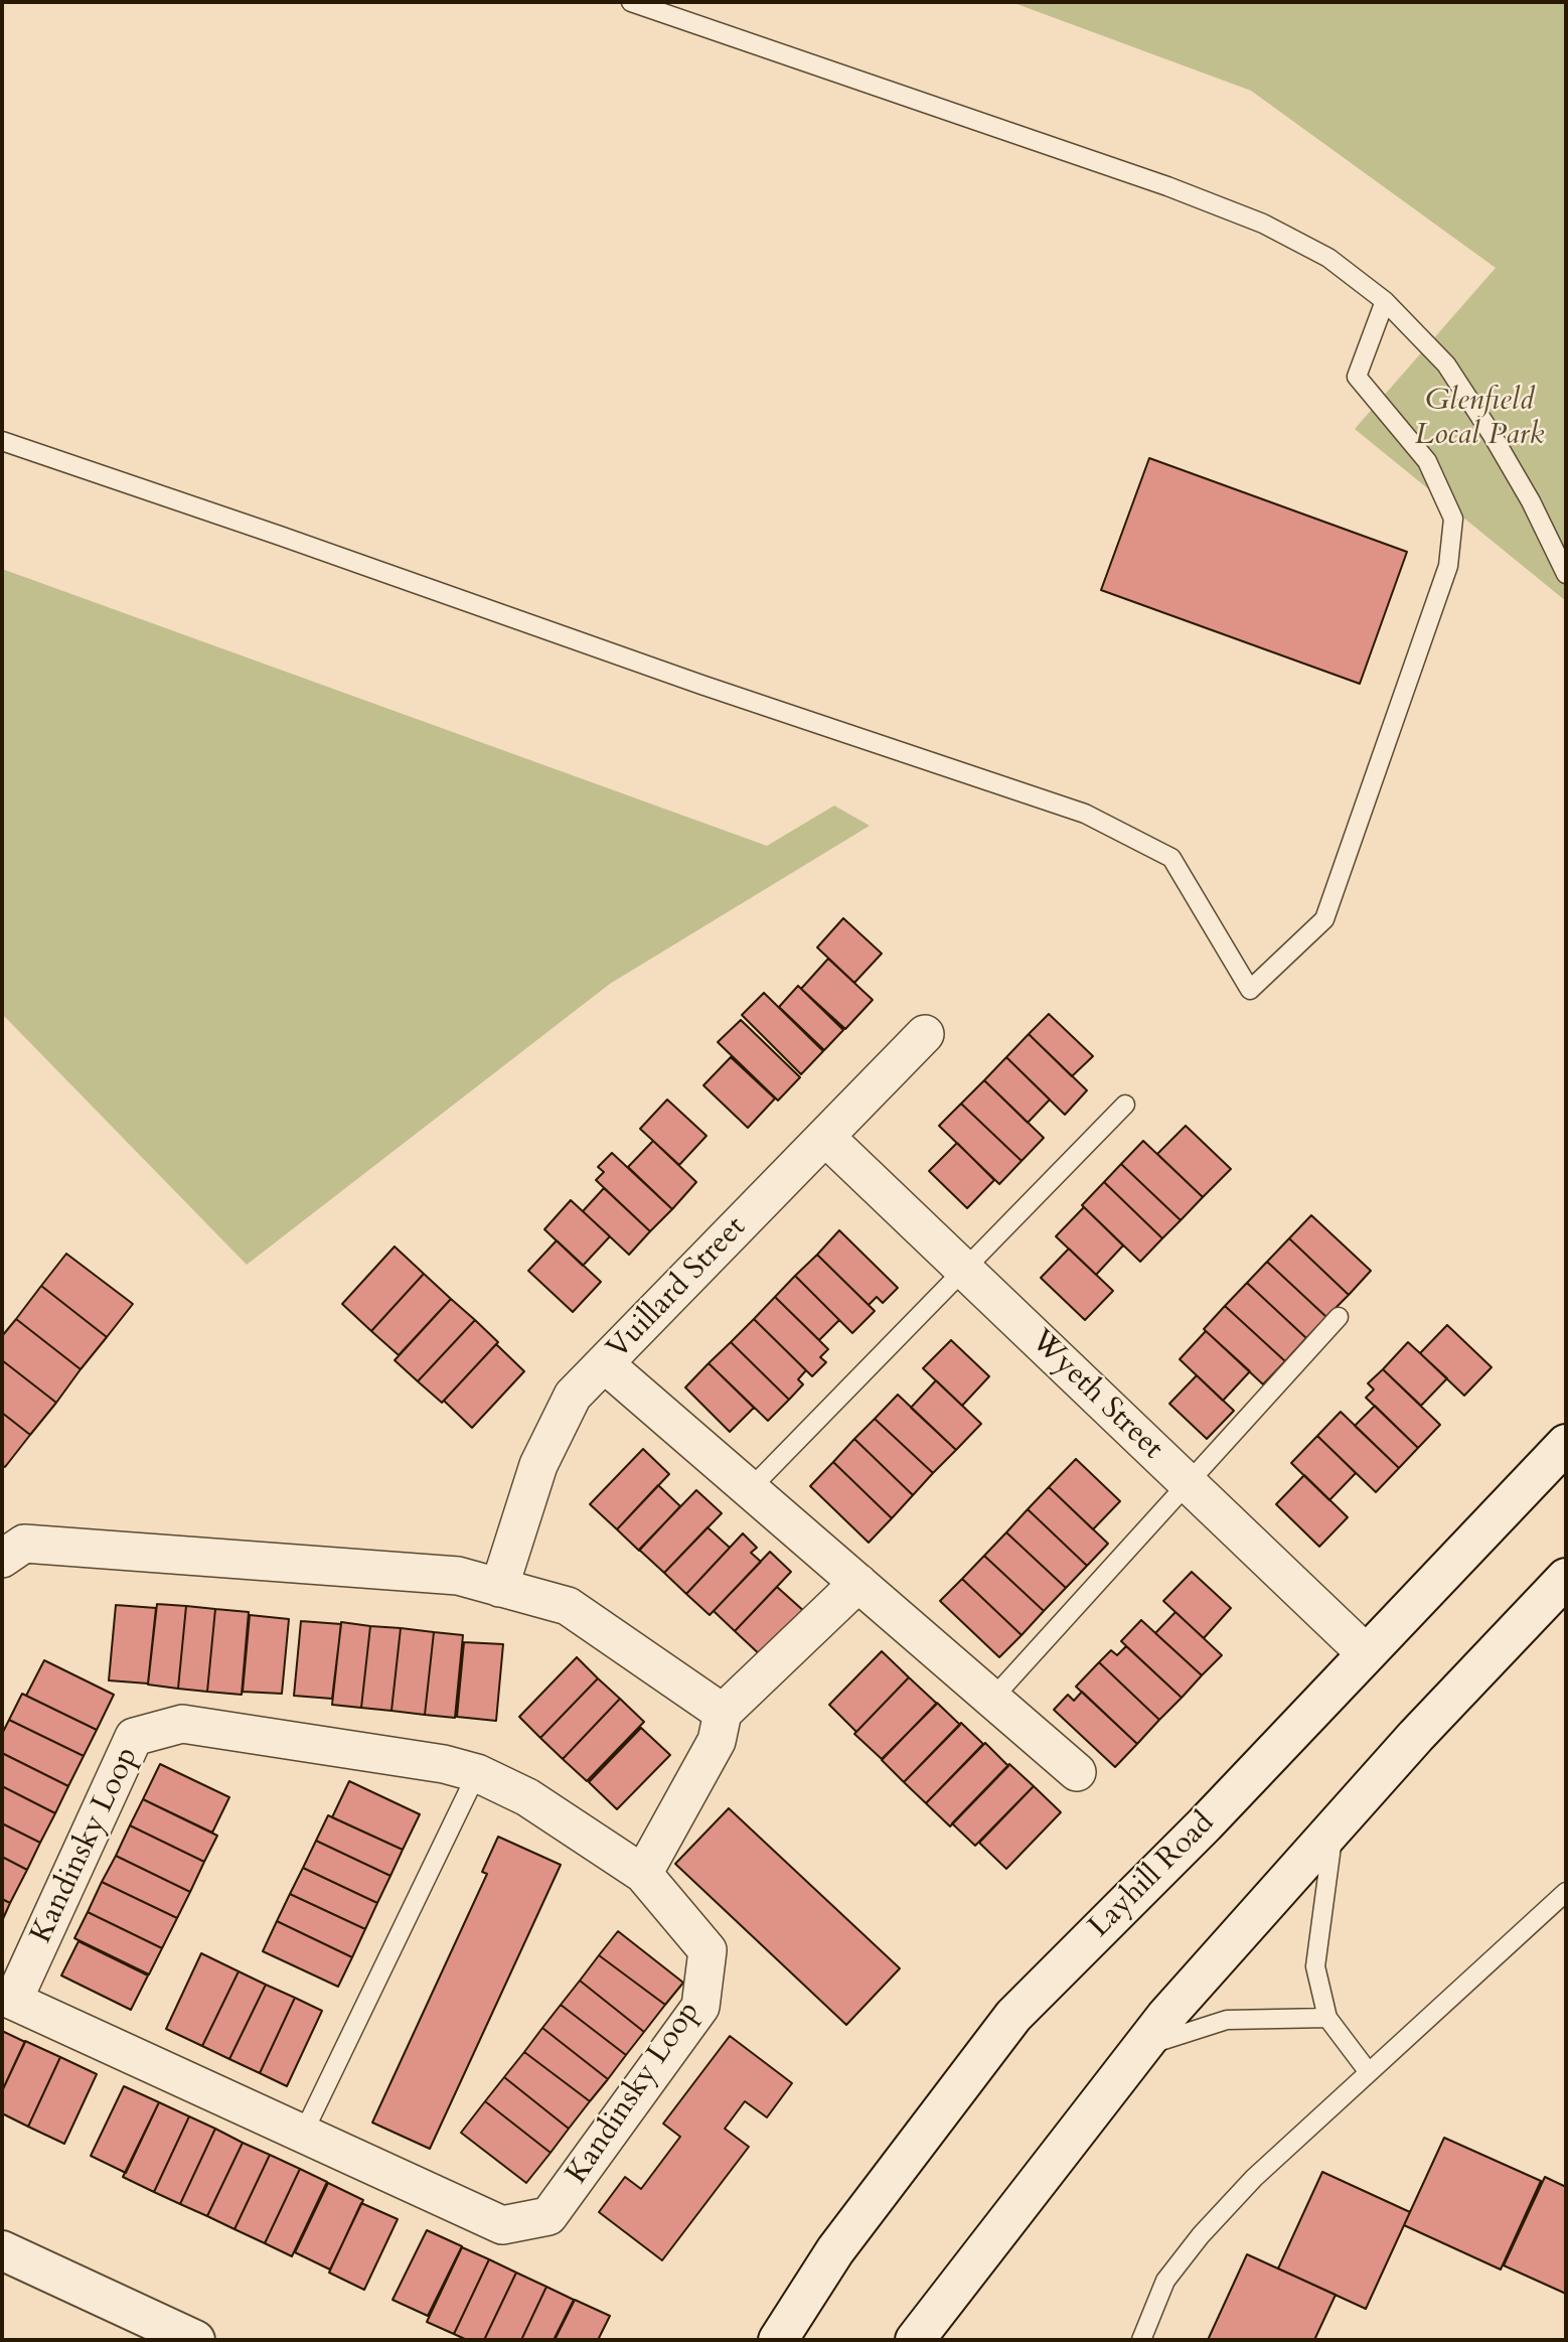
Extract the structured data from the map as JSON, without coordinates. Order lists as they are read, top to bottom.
{
  "streets": {
    "main road": ["Layhill Road"],
    "street": ["Vuillard Street", "Wyeth Street", "Kandinsky Loop"]
  },
  "crossings": [
    ["Vuillard Street", "Wyeth Street"],
    ["Wyeth Street", "Layhill Road"]
  ],
  "parks": ["Glenfield Local Park"]
}
